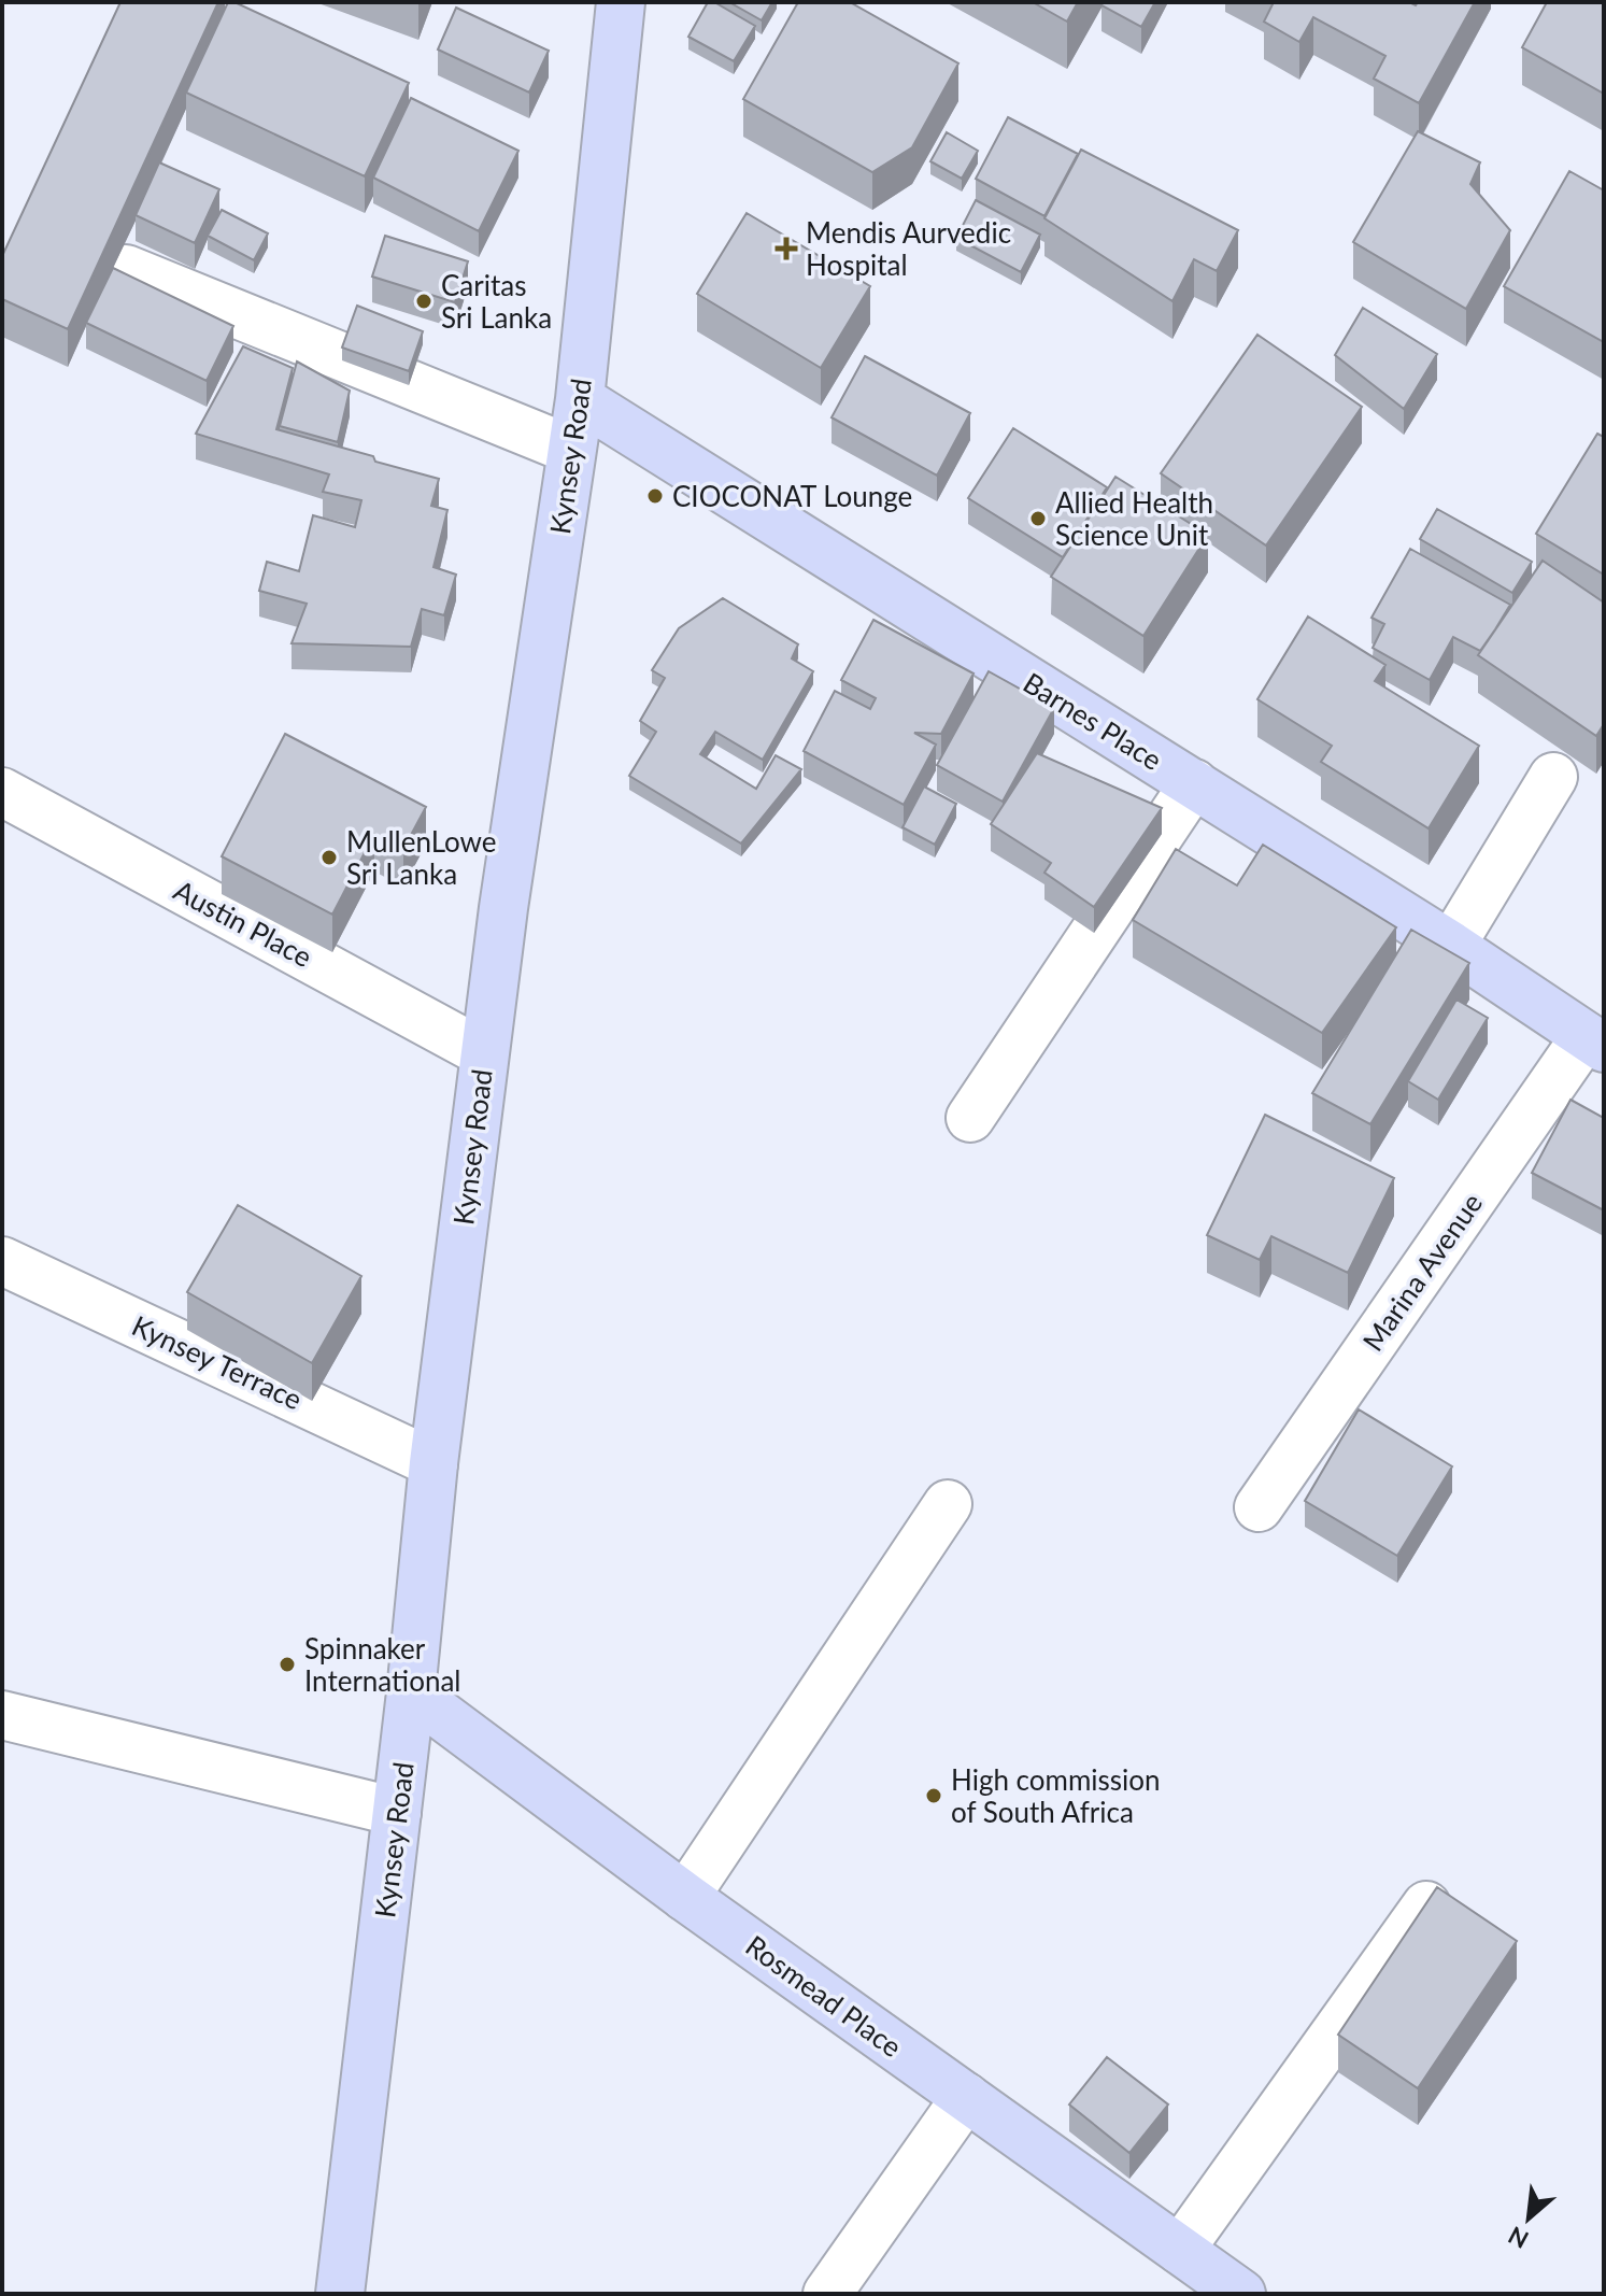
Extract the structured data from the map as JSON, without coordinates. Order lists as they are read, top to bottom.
{
  "streets": {
    "street": [
      "Kynsey Road",
      "Barnes Place",
      "Austin Place",
      "Marina Avenue",
      "Kynsey Terrace",
      "Rosmead Place"
    ]
  },
  "crossings": [
    ["Kynsey Road", "Barnes Place"],
    ["Kynsey Road", "Austin Place"],
    ["Kynsey Road", "Kynsey Terrace"],
    ["Kynsey Road", "Rosmead Place"],
    ["Barnes Place", "Marina Avenue"]
  ],
  "places": {
    "health": ["Mendis Aurvedic Hospital"],
    "other": [
      "Caritas Sri Lanka",
      "CIOCONAT Lounge",
      "Allied Health Science Unit",
      "MullenLowe Sri Lanka",
      "Spinnaker International",
      "High commission of South Africa"
    ]
  },
  "north": "bottom left"
}
